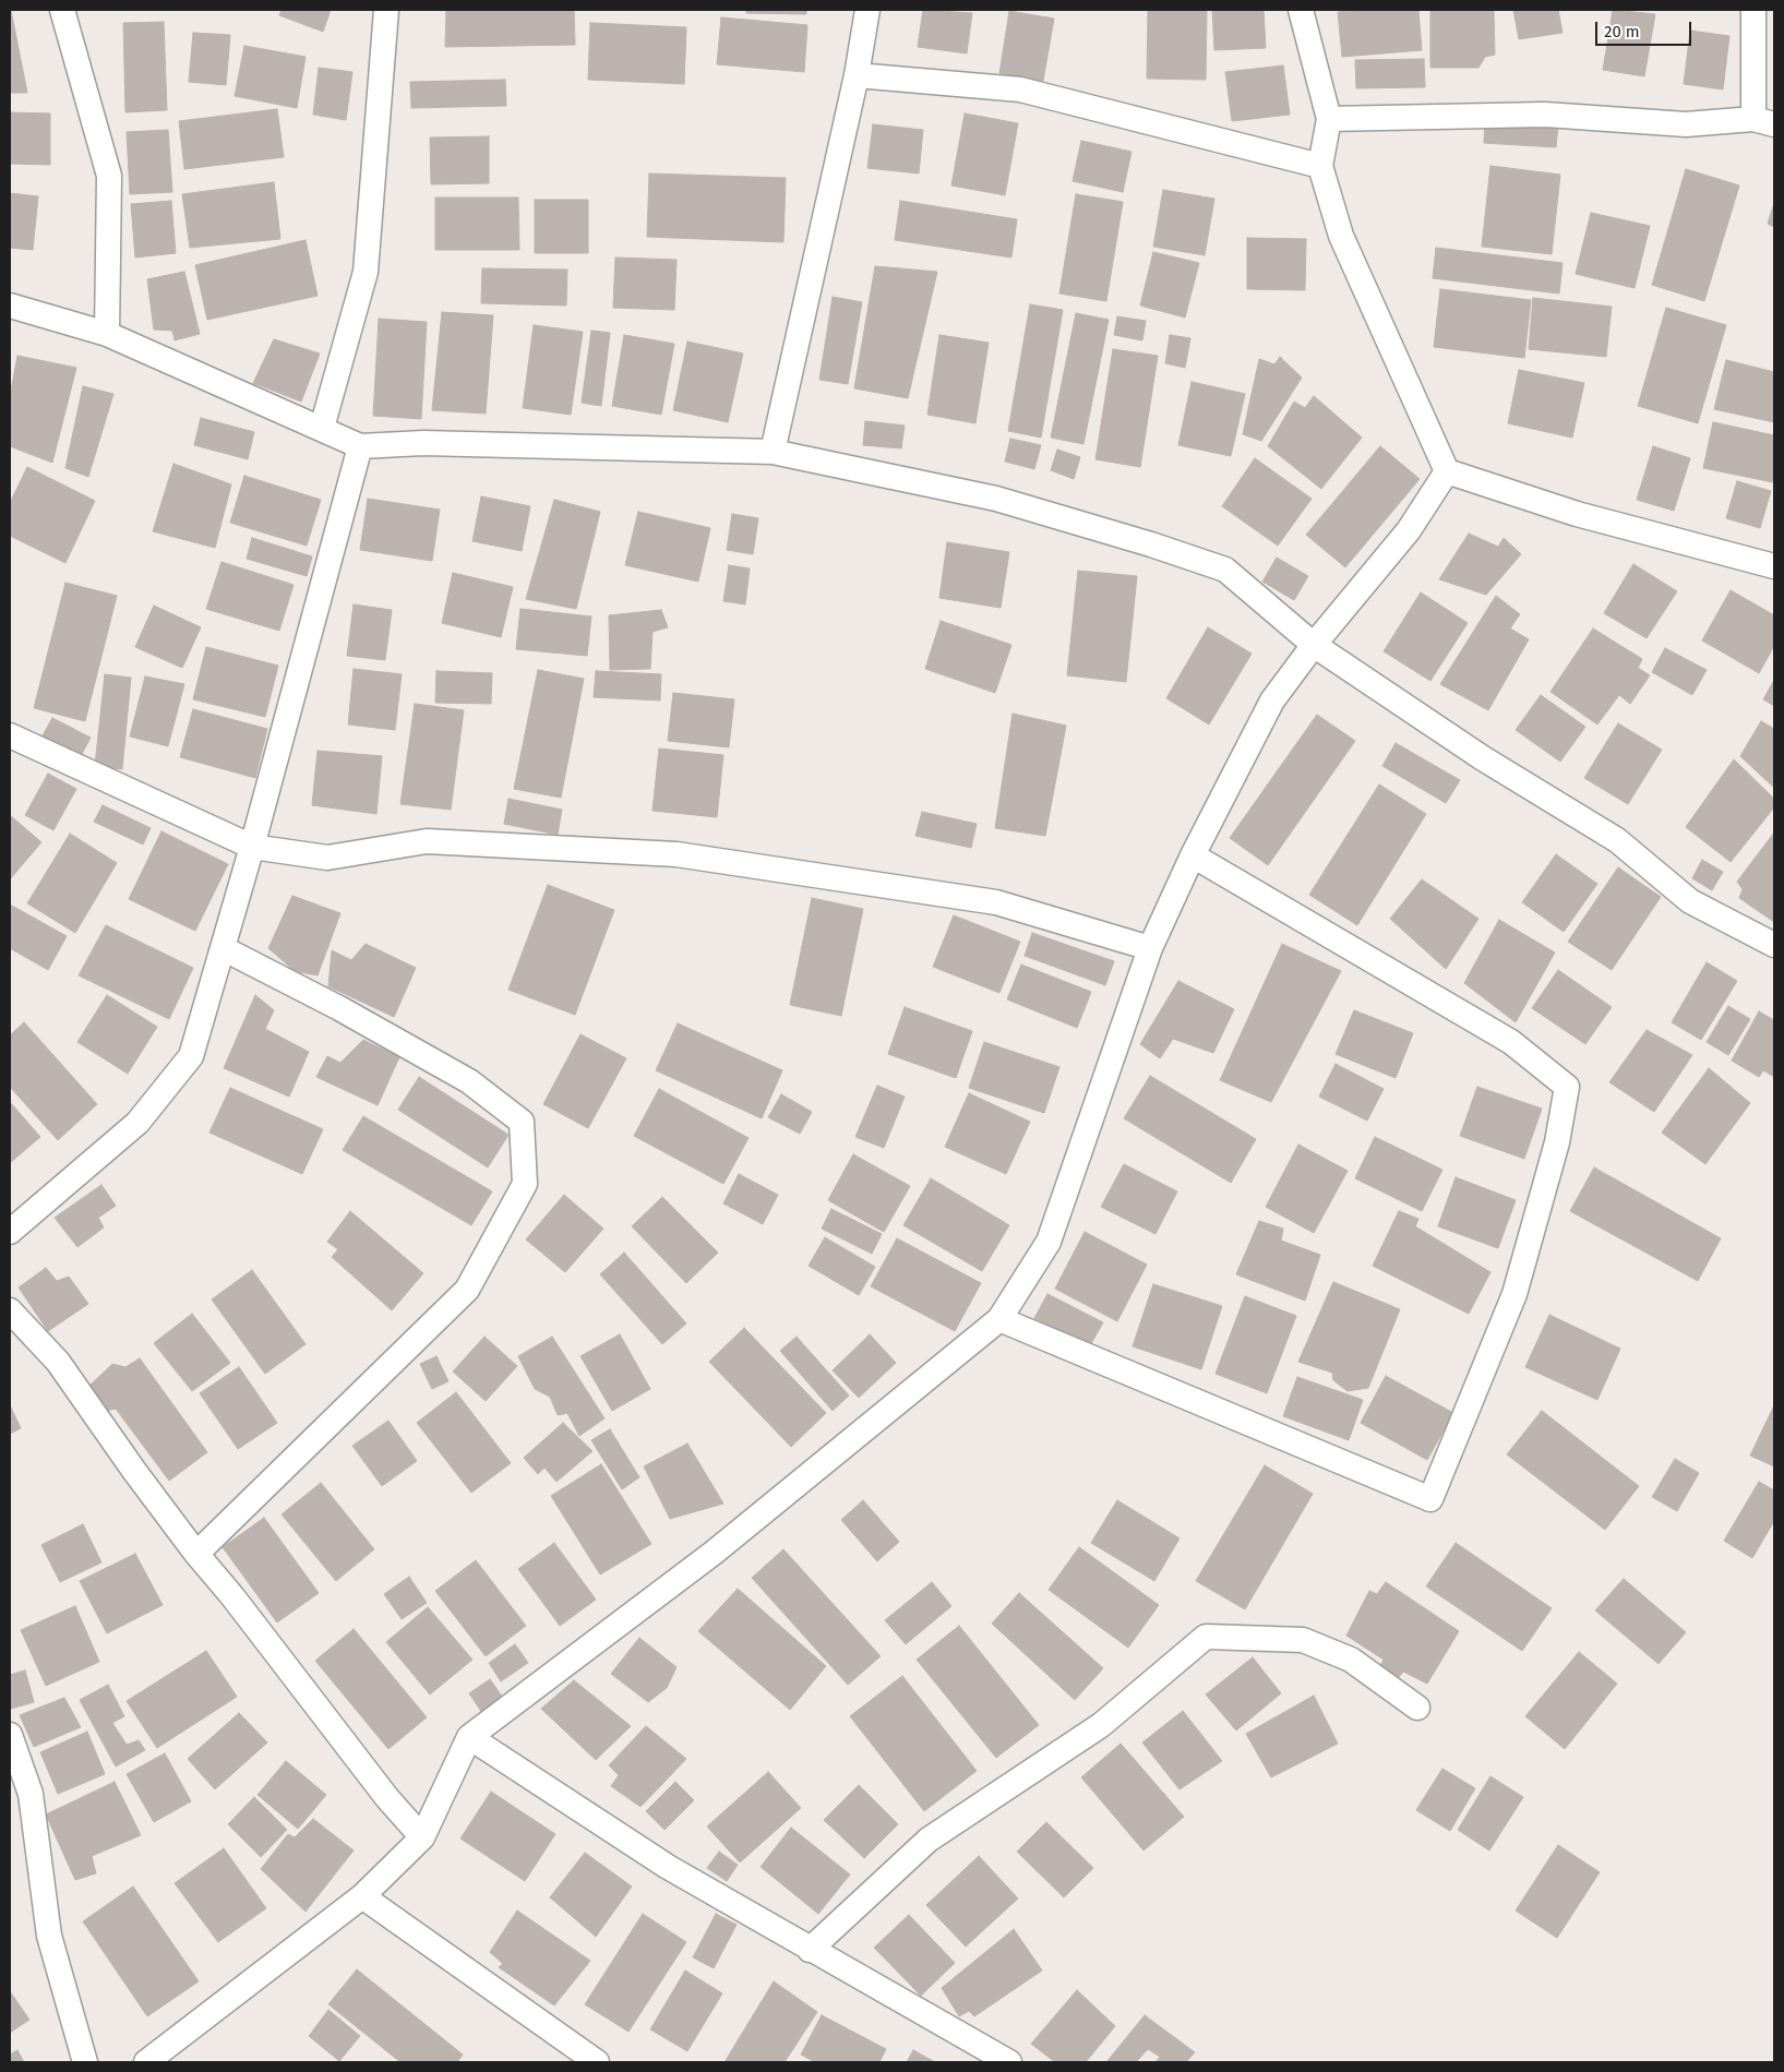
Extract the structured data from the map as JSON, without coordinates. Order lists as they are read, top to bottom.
{
  "scale_bar": "20 m"
}
